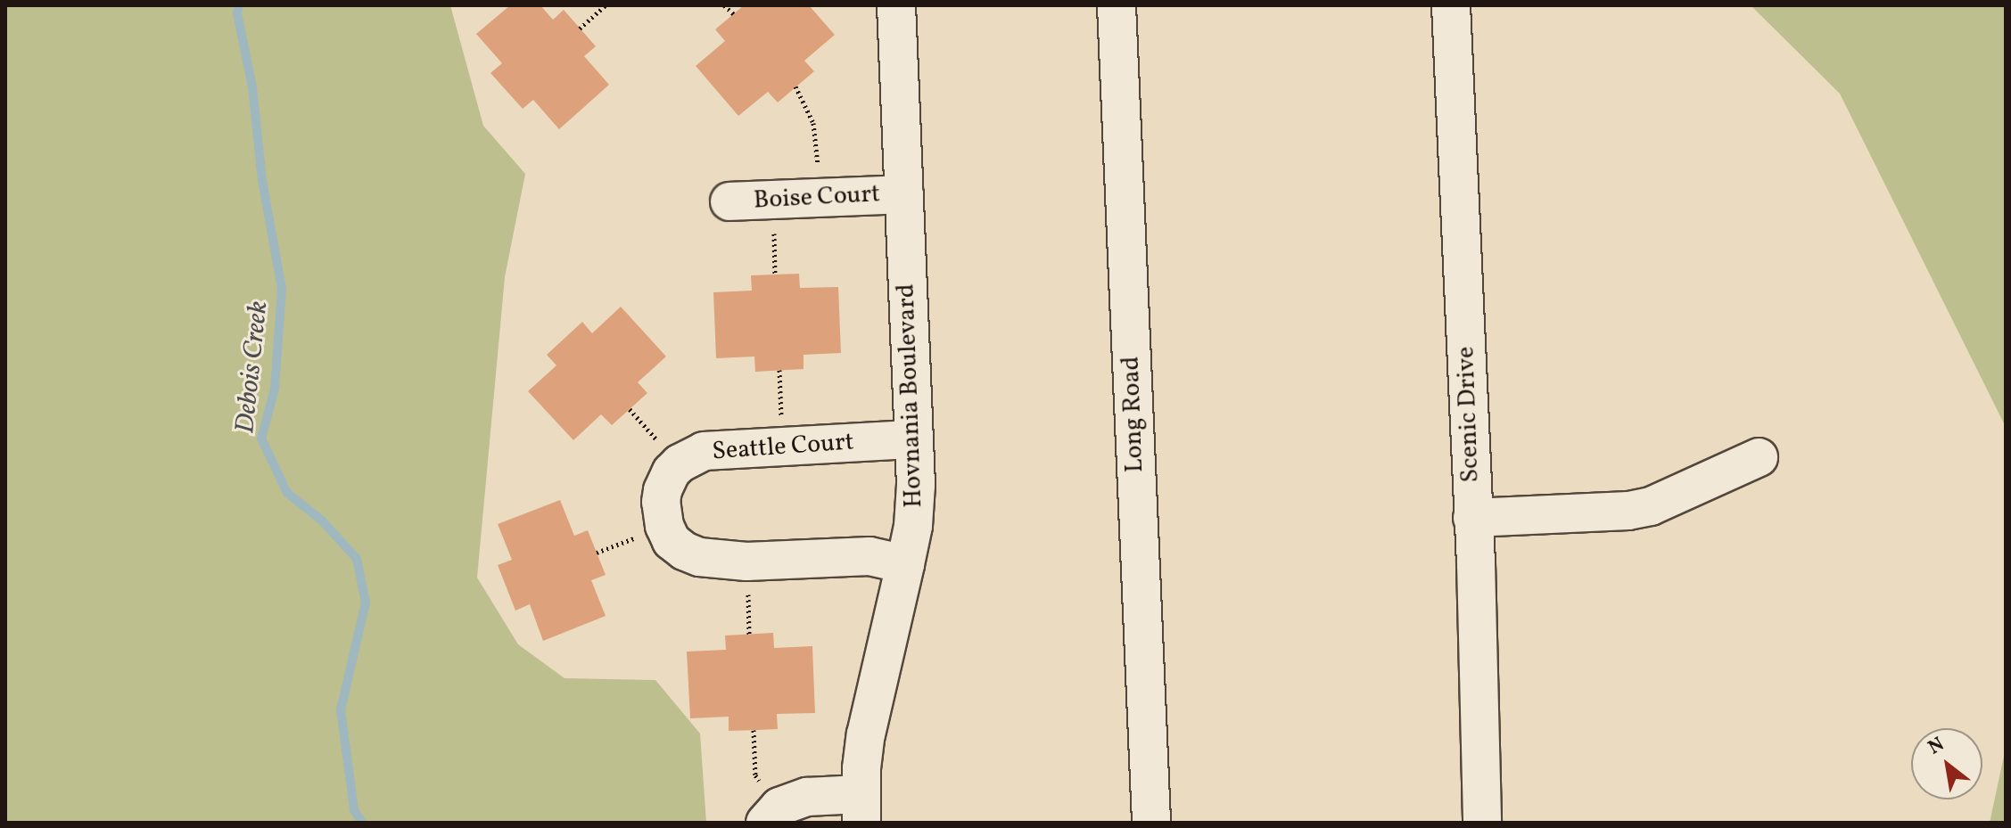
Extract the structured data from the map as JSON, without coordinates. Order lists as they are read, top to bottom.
{
  "streets": {
    "street": [
      "Boise Court",
      "Hovnania Boulevard",
      "Long Road",
      "Scenic Drive",
      "Seattle Court"
    ]
  },
  "crossings": [
    ["Boise Court", "Hovnania Boulevard"],
    ["Hovnania Boulevard", "Seattle Court"]
  ],
  "water": ["Debois Creek"],
  "north": "top left"
}
